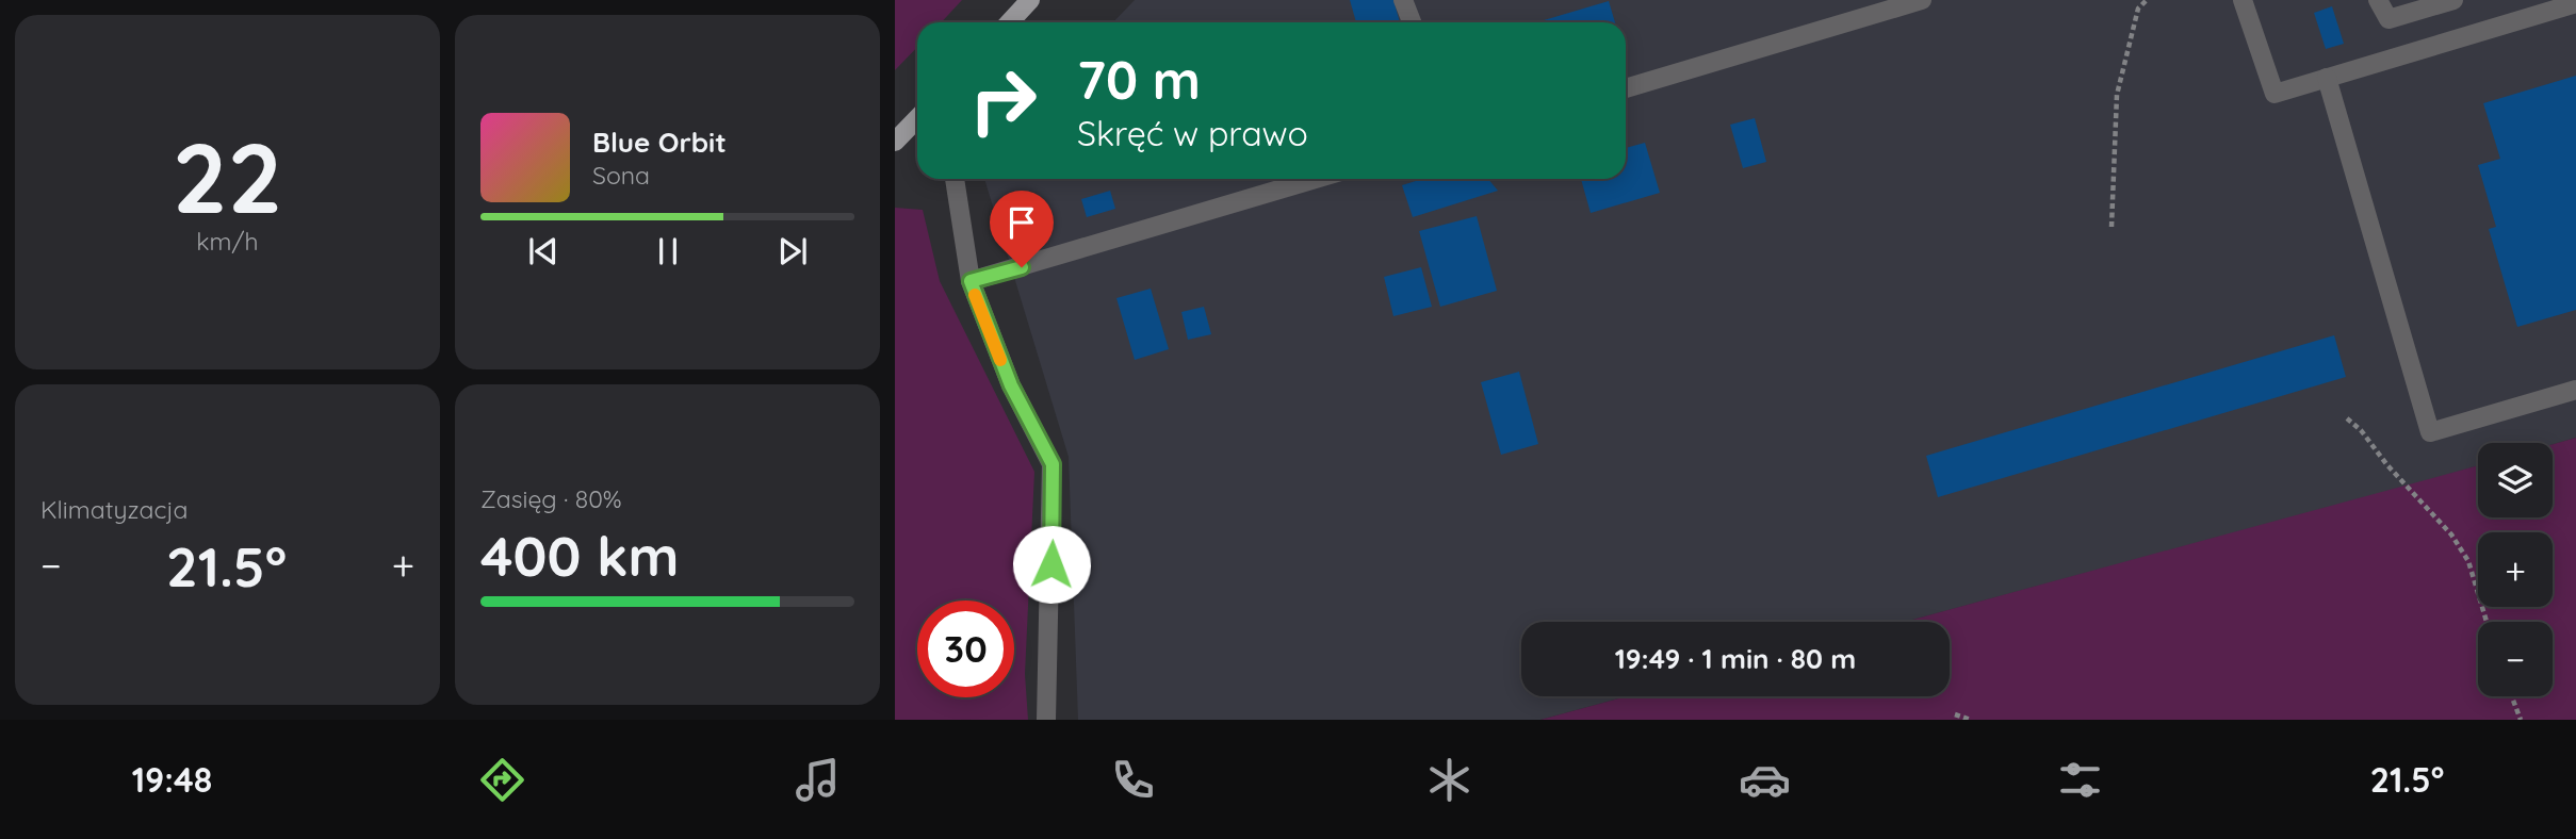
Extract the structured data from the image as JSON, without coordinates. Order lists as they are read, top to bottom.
{
  "page": {
    "tile": [
      ["22", "km/h"],
      "Klimatyzacja",
      ["Zasięg · 80%", "400 km"]
    ],
    "turn": ["70 m", "Skręć w prawo"],
    "song": ["Blue Orbit", "Sona"],
    "map_buttons": ["+", "−"],
    "heat": ["−", "21.5°", "+"],
    "limit": "30",
    "trip": "19:49 · 1 min · 80 m",
    "tabs": ["19:48", "21.5°"]
  }
}
